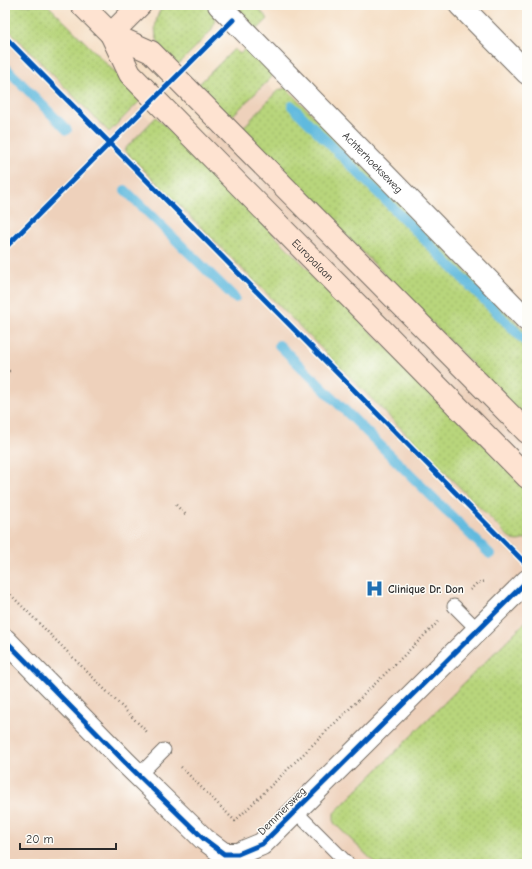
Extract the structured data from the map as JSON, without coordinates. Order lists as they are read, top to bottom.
{
  "streets": {
    "street": ["Achterhoekseweg", "Europalaan", "Demmersweg"]
  },
  "places": {
    "hospital": ["Clinique Dr. Don"]
  },
  "scale_bar": "20 m"
}
